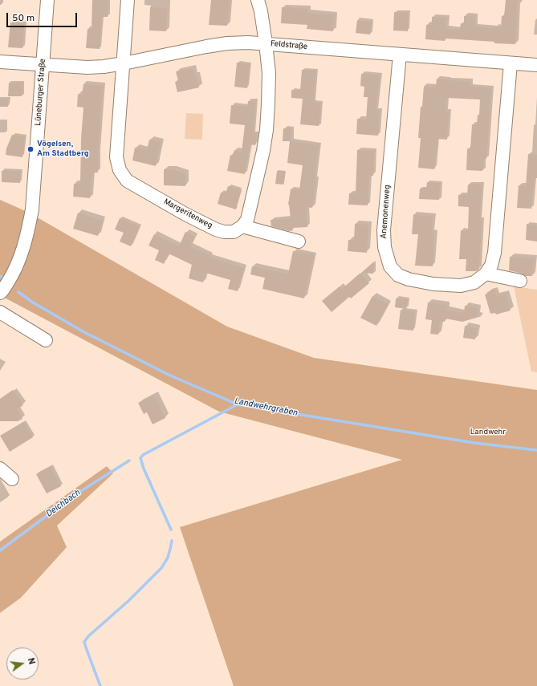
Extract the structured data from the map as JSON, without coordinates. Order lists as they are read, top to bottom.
{
  "streets": {
    "street": [
      "Feldstraße",
      "Lüneburger Straße",
      "Anemonenweg",
      "Margeritenweg"
    ]
  },
  "crossings": [
    ["Feldstraße", "Lüneburger Straße"],
    ["Feldstraße", "Anemonenweg"],
    ["Feldstraße", "Margeritenweg"]
  ],
  "water": ["Landwehrgraben", "Deichbach"],
  "parks": ["Landwehr"],
  "places": ["Vögelsen, Am Stadtberg"],
  "scale_bar": "50 m",
  "north": "right"
}
